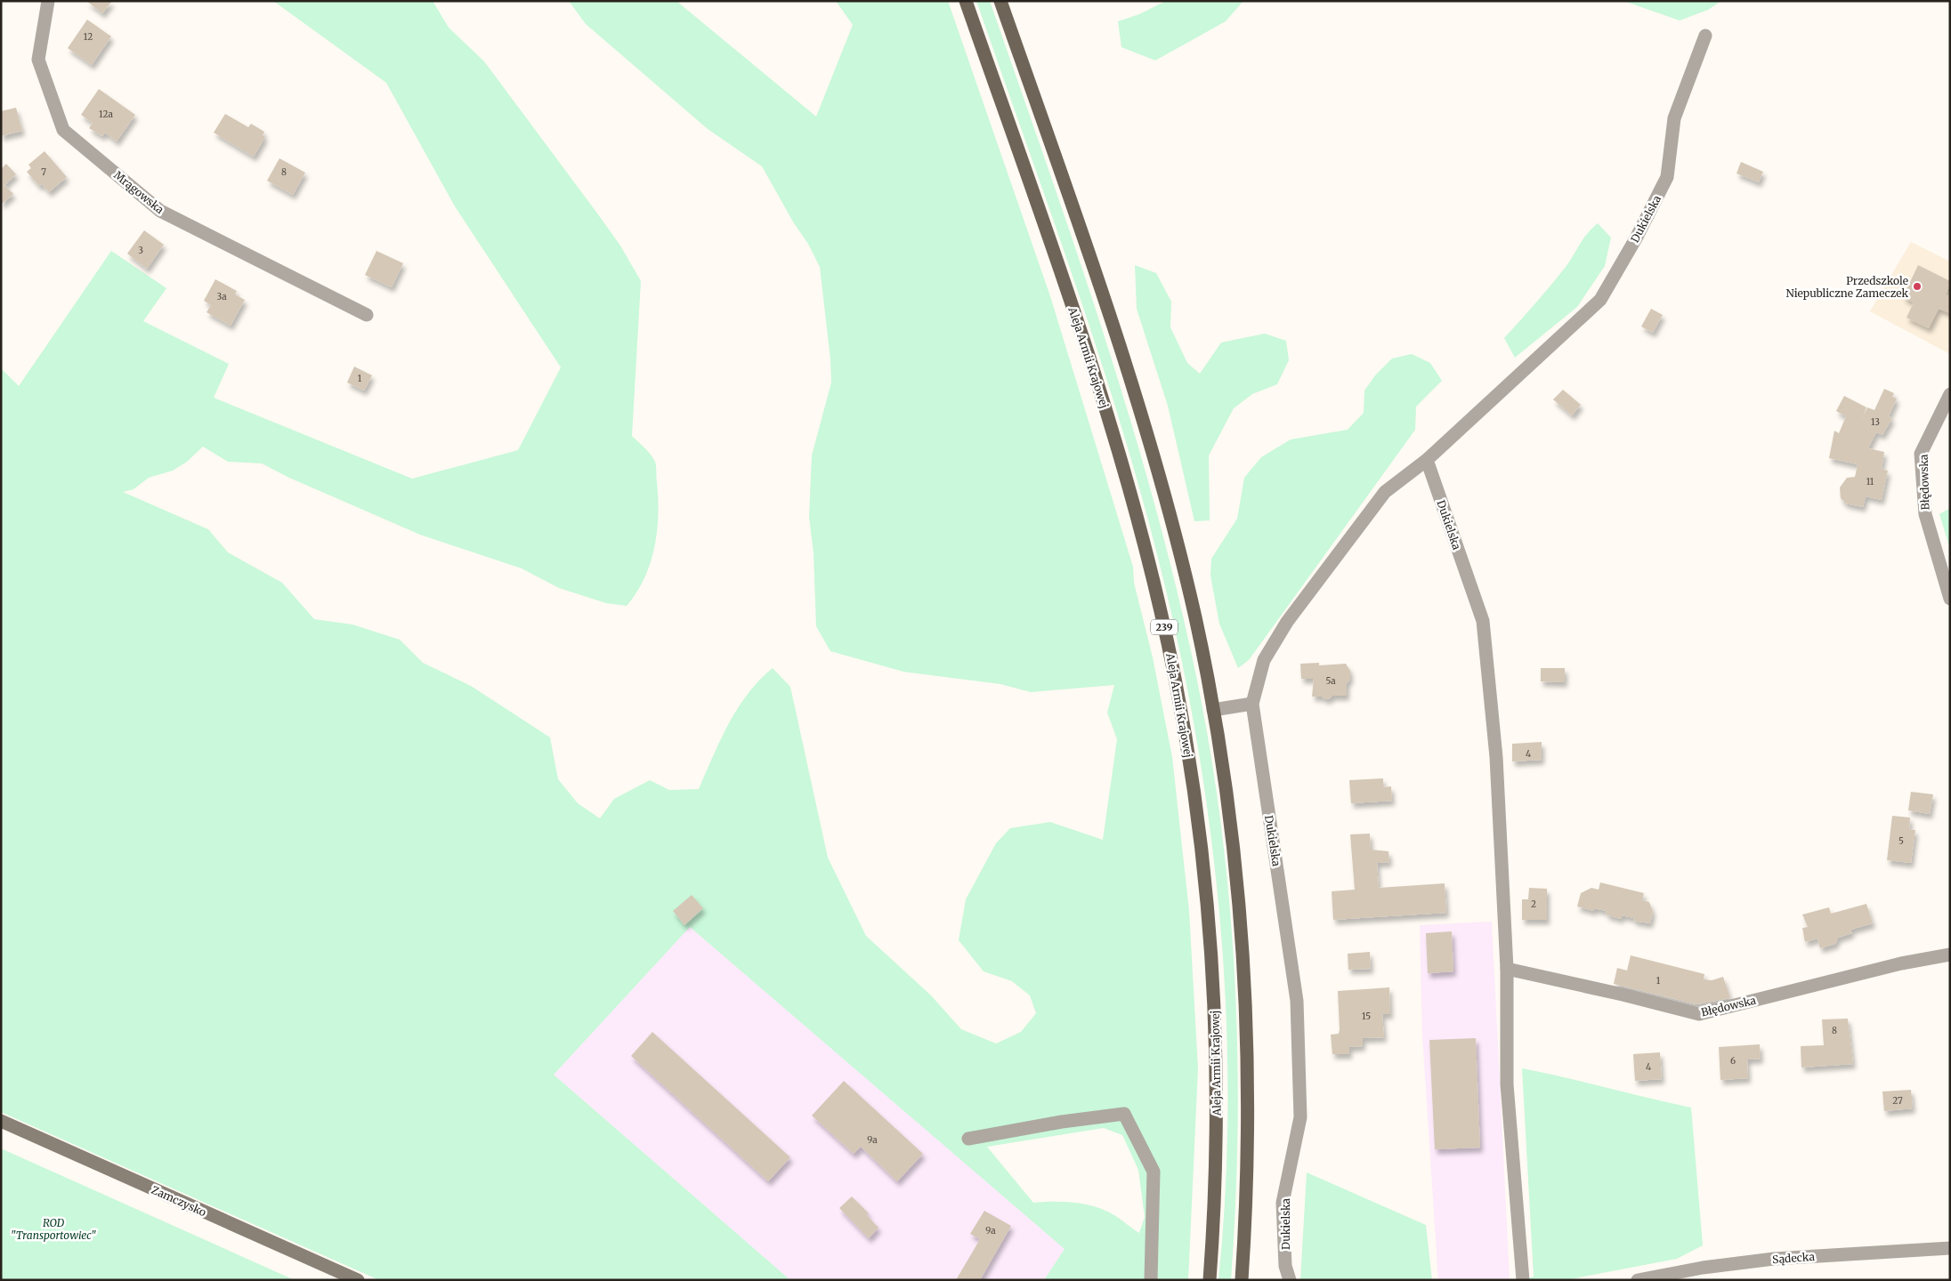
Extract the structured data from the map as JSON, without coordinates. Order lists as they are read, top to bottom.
{
  "streets": {
    "main road": ["Aleja Armii Krajowej", "239"],
    "street": [
      "Mrągowska",
      "Dukielska",
      "Błędowska",
      "Zamczysko",
      "Sądecka"
    ]
  },
  "crossings": [
    ["Dukielska", "Błędowska"]
  ],
  "parks": ["ROD \"Transportowiec\""],
  "places": ["Przedszkole Niepubliczne Zameczek"],
  "house_numbers": [
    "12",
    "12a",
    "7",
    "8",
    "3",
    "3a",
    "1",
    "13",
    "11",
    "5a",
    "4",
    "5",
    "2",
    "1",
    "15",
    "8",
    "6",
    "4",
    "27",
    "9a",
    "9a"
  ]
}
